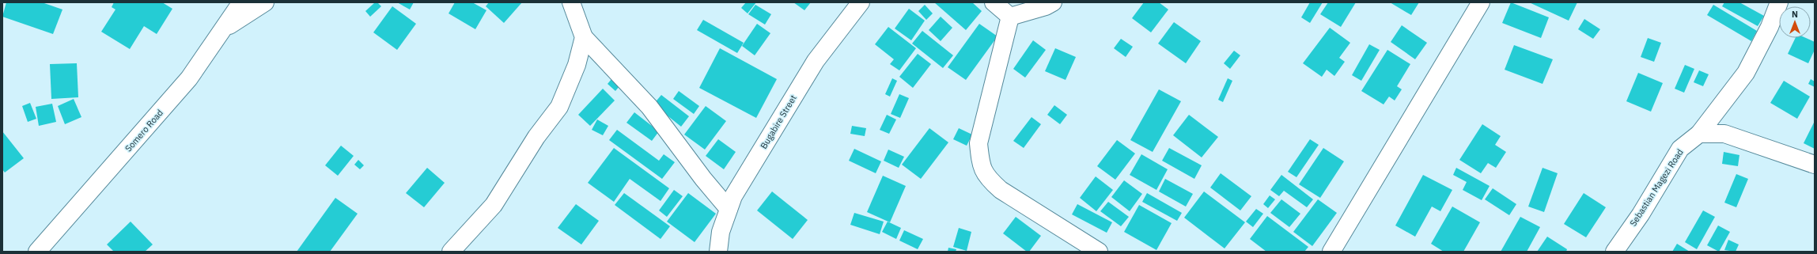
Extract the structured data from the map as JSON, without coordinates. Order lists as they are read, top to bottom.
{
  "streets": {
    "street": ["Bugabire Street", "Somero Road", "Sebastian Magezi Road"]
  },
  "north": "top"
}
